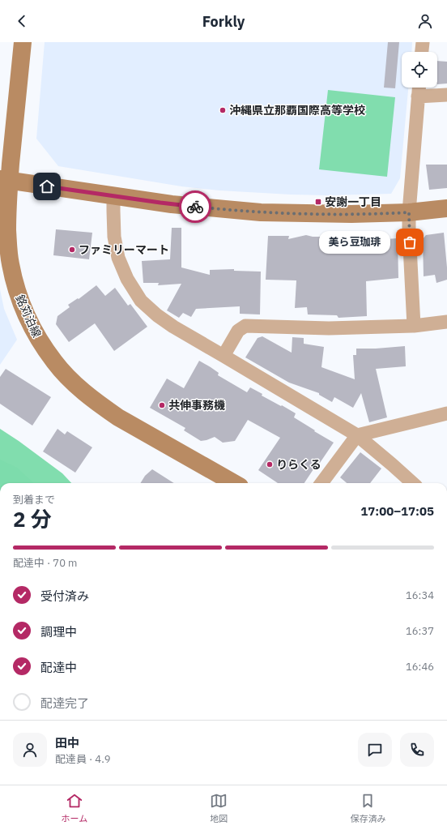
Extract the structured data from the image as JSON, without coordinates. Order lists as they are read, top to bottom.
{
  "streets": {
    "street": ["銘苅泊線"]
  },
  "places": {
    "other": [
      "沖縄県立那覇国際高等学校",
      "美ら豆珈琲",
      "ファミリーマート",
      "共伸事務機",
      "りらくる"
    ],
    "transit": ["安謝一丁目"]
  },
  "page": {
    "header": "Forkly",
    "bubble": "美ら豆珈琲",
    "heading": ["2 分", "到着まで", "17:00–17:05"],
    "panel": ["田中", "配達員 · 4.9"],
    "bar": "配達中 · 70 m",
    "list": [
      ["受付済み", "16:34"],
      ["調理中", "16:37"],
      ["配達中", "16:46"],
      "配達完了"
    ],
    "tabs": ["ホーム", "地図", "保存済み"]
  }
}
